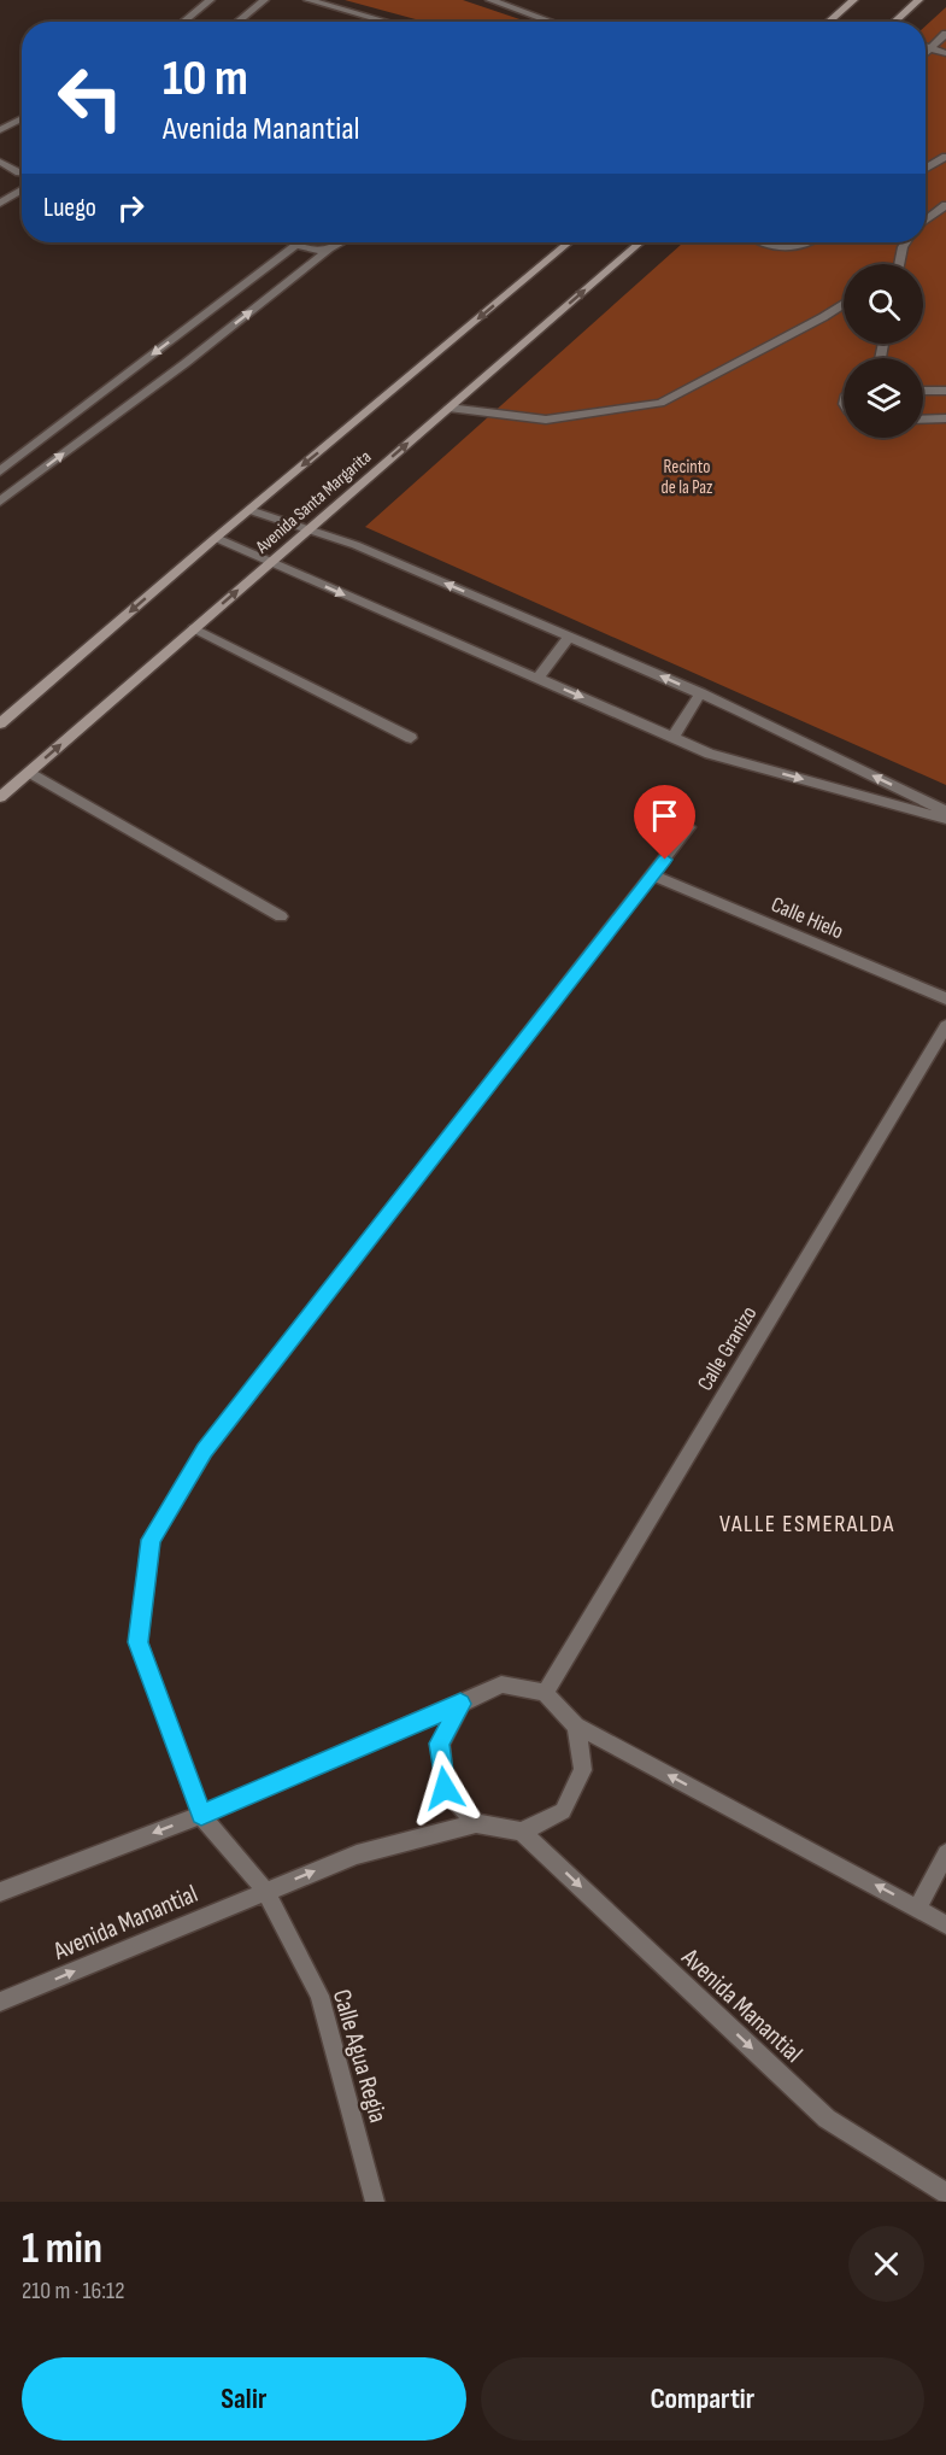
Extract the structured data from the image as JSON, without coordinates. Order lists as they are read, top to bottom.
{
  "streets": {
    "main road": ["Avenida Santa Margarita"],
    "street": [
      "Calle Hielo",
      "Calle Granizo",
      "Avenida Manantial",
      "Calle Agua Regia"
    ]
  },
  "crossings": [
    ["Calle Granizo", "Avenida Manantial"],
    ["Avenida Manantial", "Calle Agua Regia"]
  ],
  "one_way": ["Avenida Manantial"],
  "districts": ["VALLE ESMERALDA"],
  "parks": ["Recinto de la Paz"],
  "page": {
    "turn": ["10 m", "Avenida Manantial"],
    "then": "Luego",
    "heading": ["1 min", "210 m · 16:12"],
    "buttons": ["Salir", "Compartir"]
  }
}
